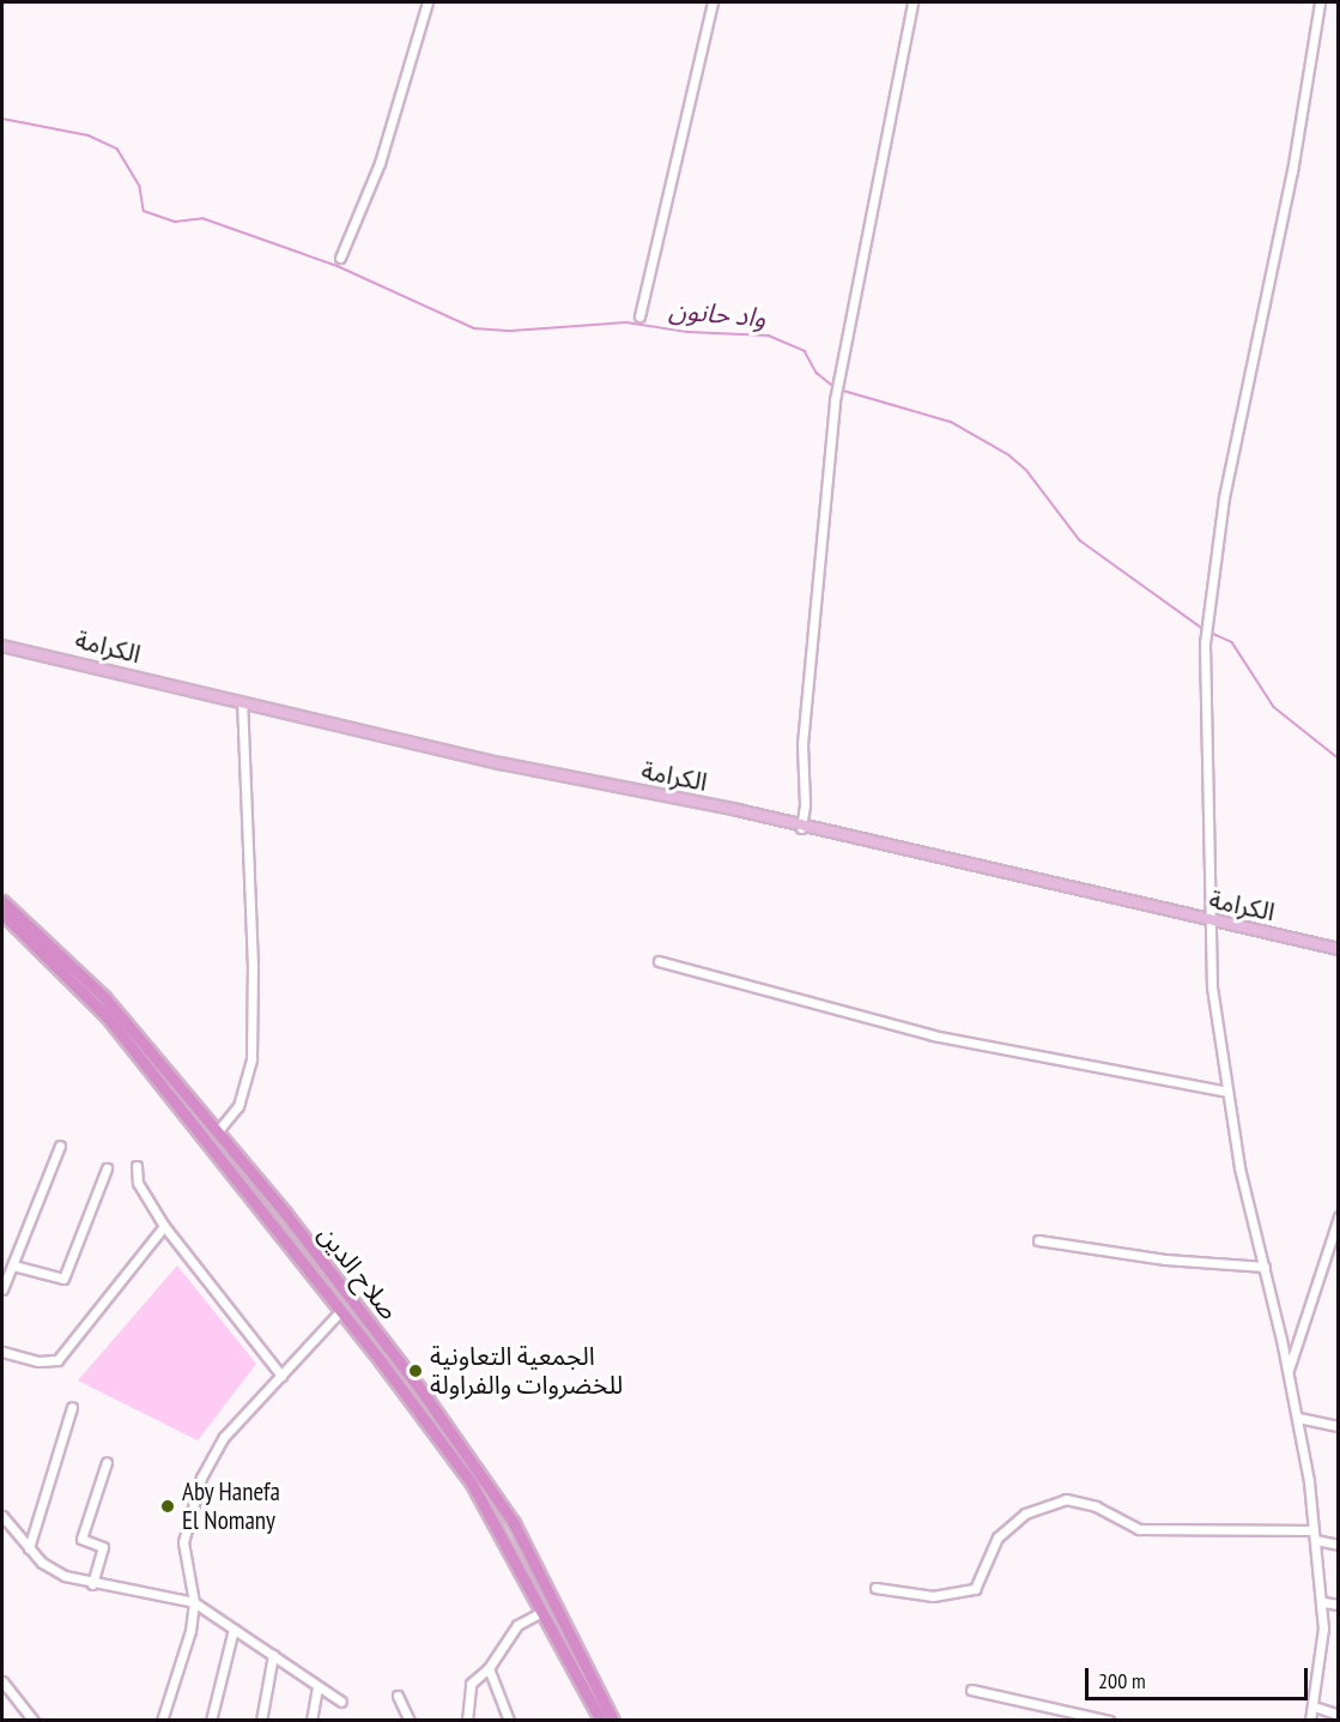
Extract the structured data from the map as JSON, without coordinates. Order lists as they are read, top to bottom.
{
  "streets": {
    "highway": ["صلاح الدين"],
    "main road": ["الكرامة"]
  },
  "water": ["واد حانون"],
  "places": ["الجمعية التعاونية للخضروات والفراولة", "Aby Hanefa El Nomany"],
  "scale_bar": "200 m"
}
